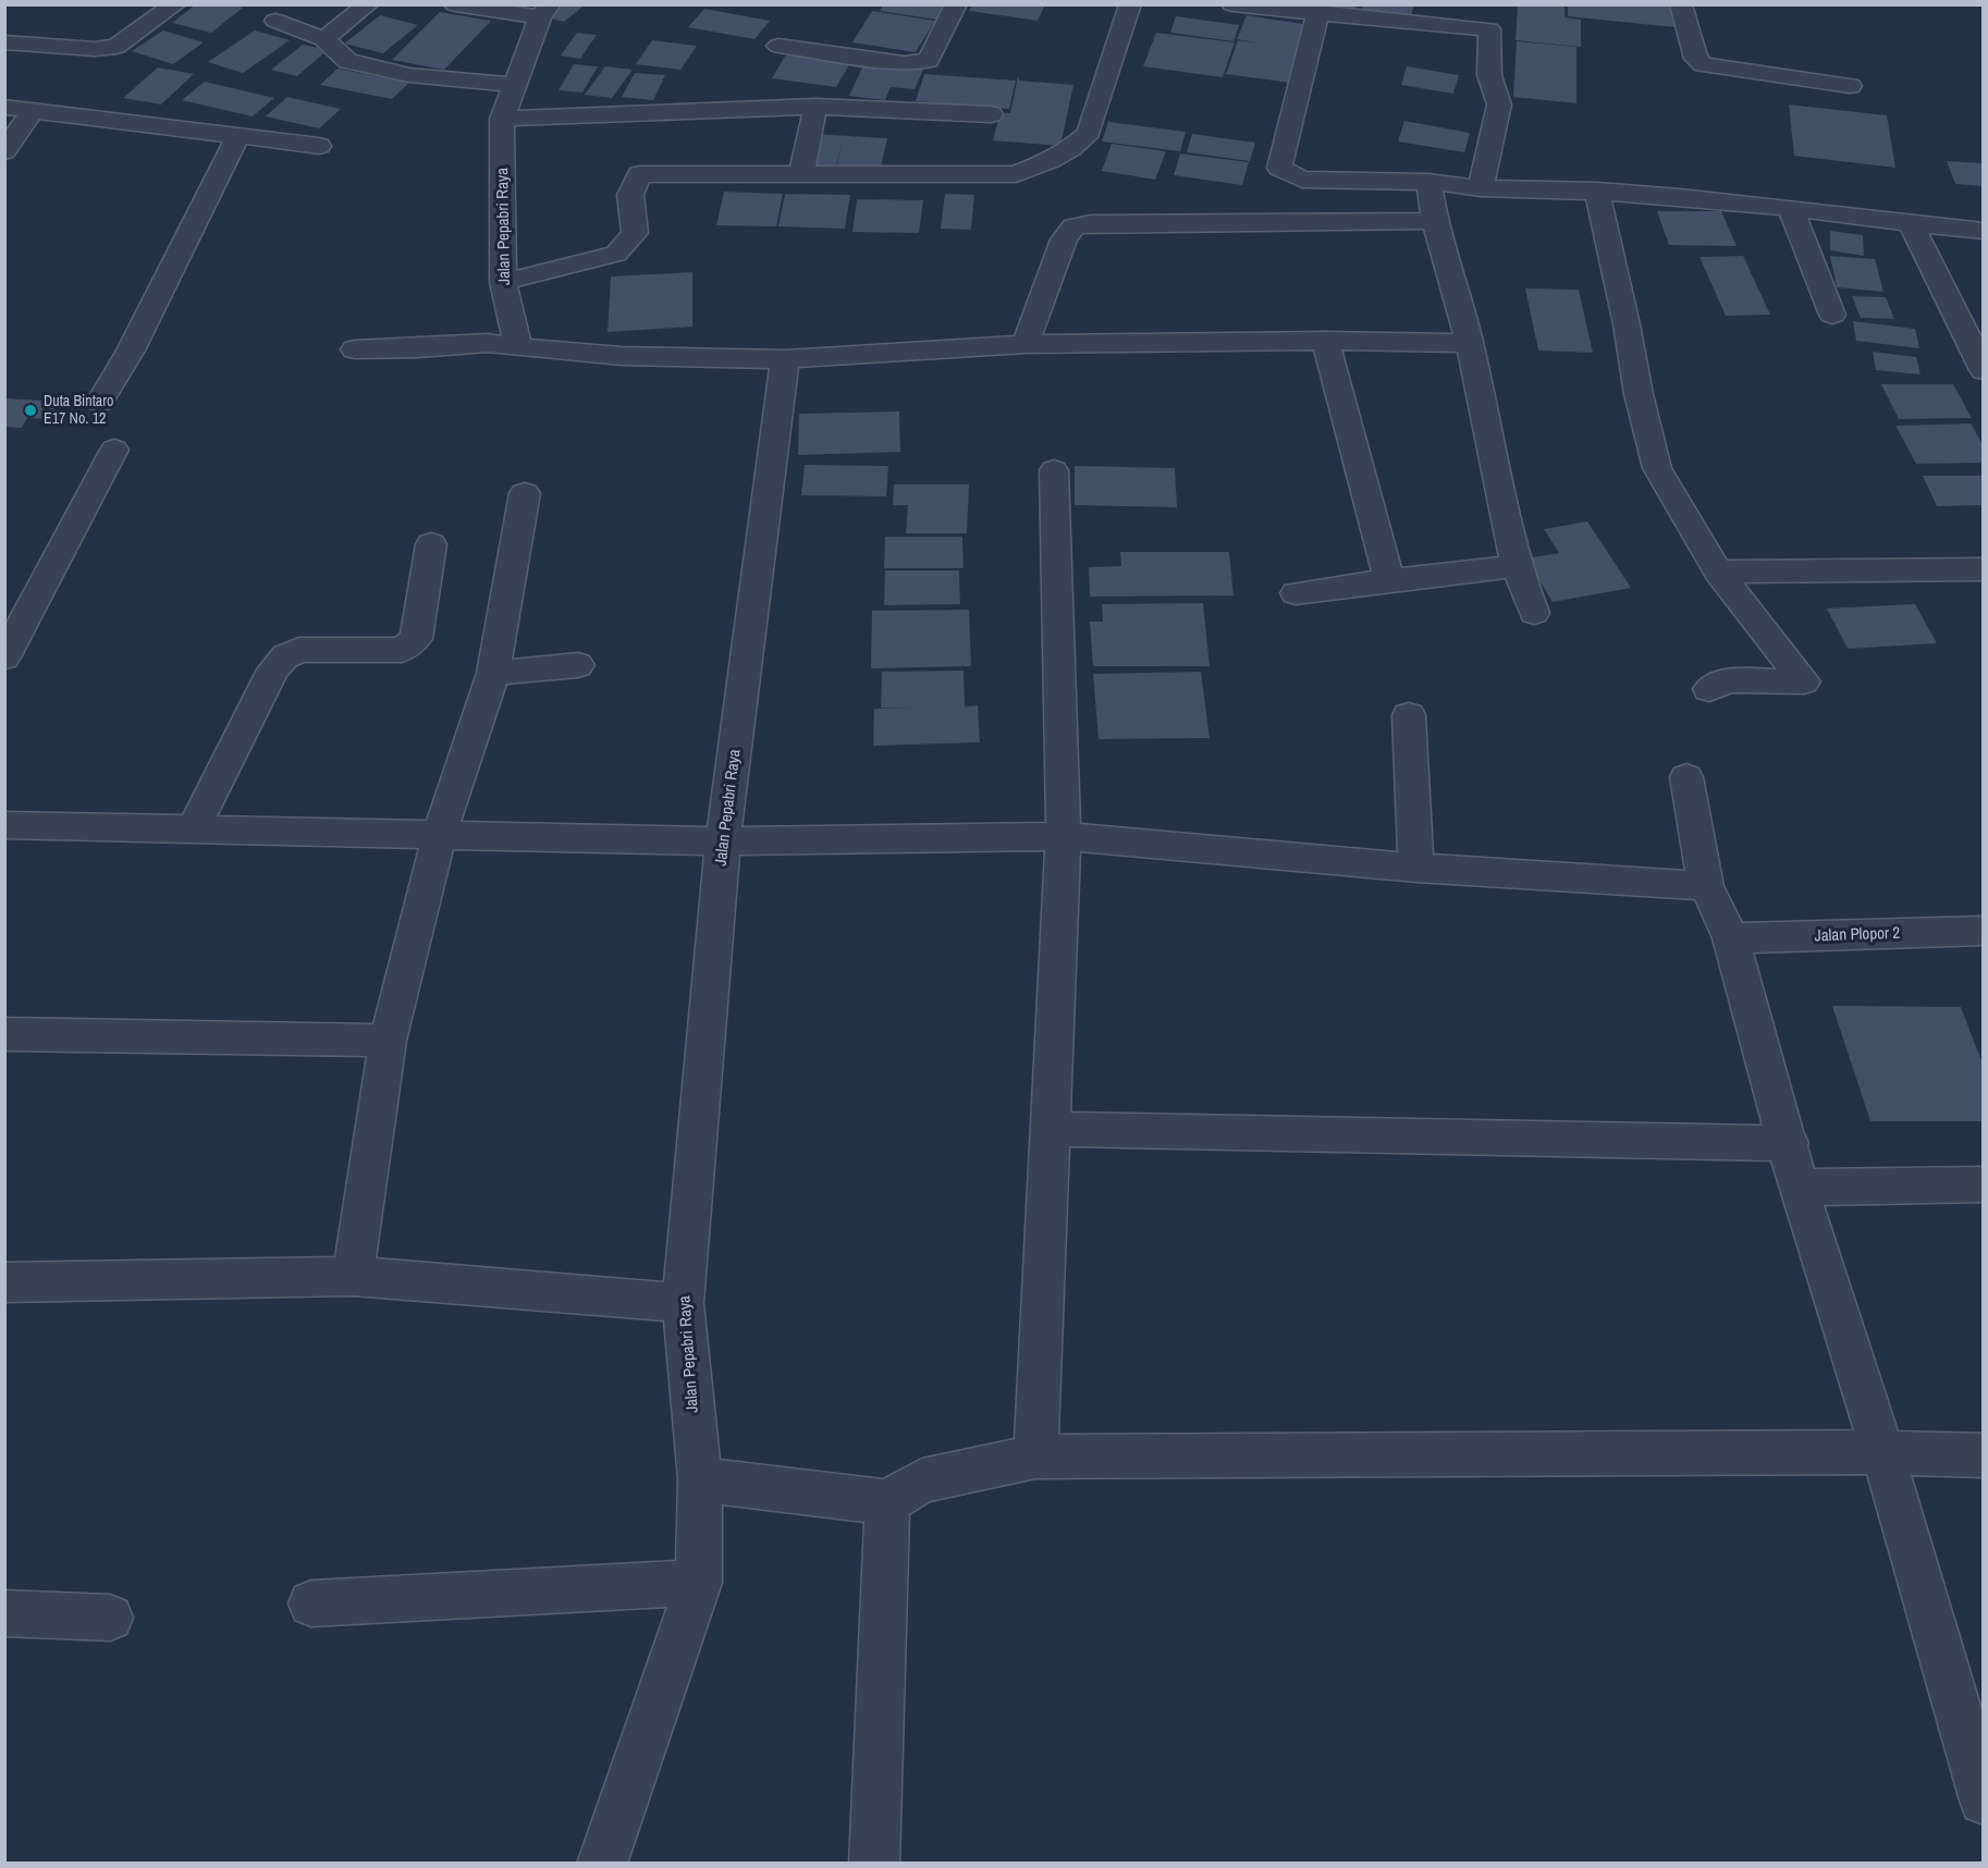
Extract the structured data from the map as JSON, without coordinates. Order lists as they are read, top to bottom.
{
  "streets": {
    "street": ["Jalan Pepabri Raya", "Jalan Plopor 2"]
  },
  "places": ["Duta Bintaro E17 No. 12"]
}
